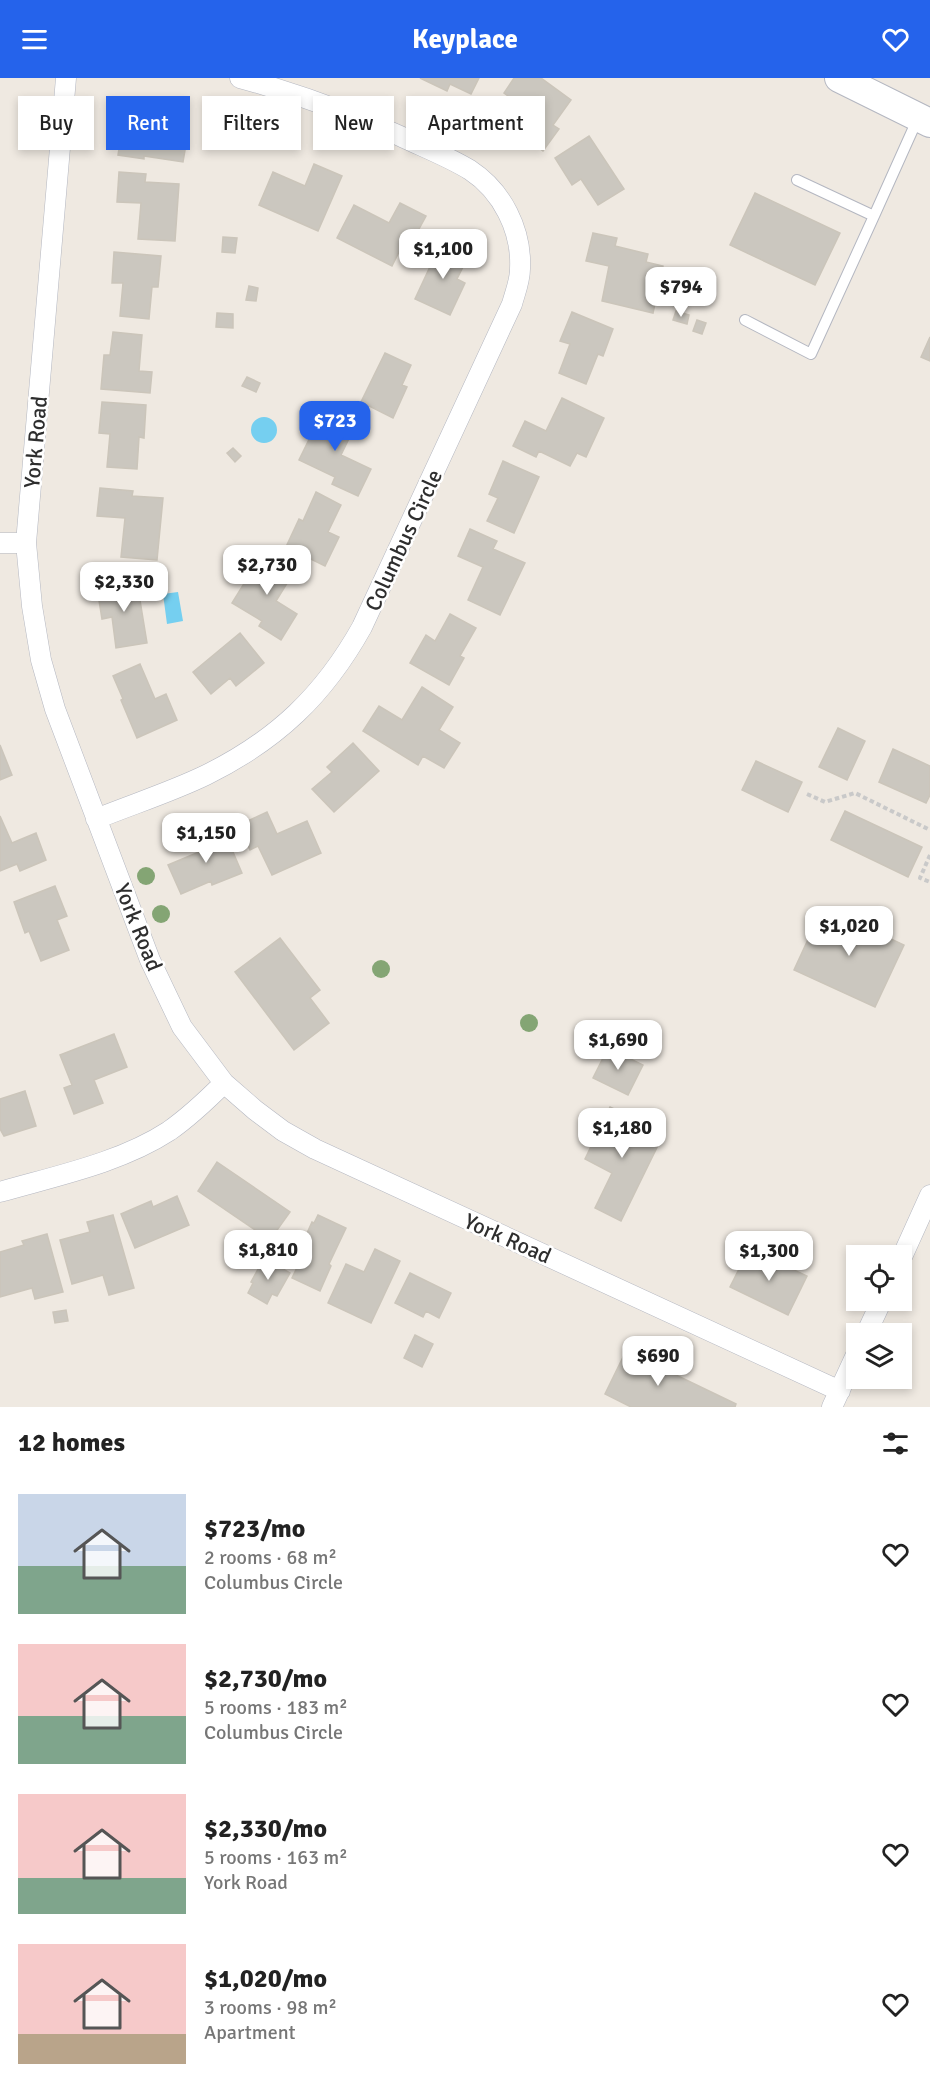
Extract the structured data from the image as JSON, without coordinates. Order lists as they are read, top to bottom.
{
  "streets": {
    "street": ["York Road", "Columbus Circle"]
  },
  "crossings": [
    ["York Road", "Columbus Circle"]
  ],
  "page": {
    "header": "Keyplace",
    "chip": [
      "Buy",
      "Rent",
      "Filters",
      "New",
      "Apartment"
    ],
    "price": [
      "$1,100",
      "$794",
      "$723",
      "$2,730",
      "$2,330",
      "$1,150",
      "$1,020",
      "$1,690",
      "$1,180",
      "$1,810",
      "$1,300",
      "$690"
    ],
    "heading": "12 homes",
    "list": [
      {
        "name": "$723/mo",
        "note": "2 rooms · 68 m² · Columbus Circle"
      },
      {
        "name": "$2,730/mo",
        "note": "5 rooms · 183 m² · Columbus Circle"
      },
      {
        "name": "$2,330/mo",
        "note": "5 rooms · 163 m² · York Road"
      },
      {
        "name": "$1,020/mo",
        "note": "3 rooms · 98 m² · Apartment"
      }
    ]
  }
}
